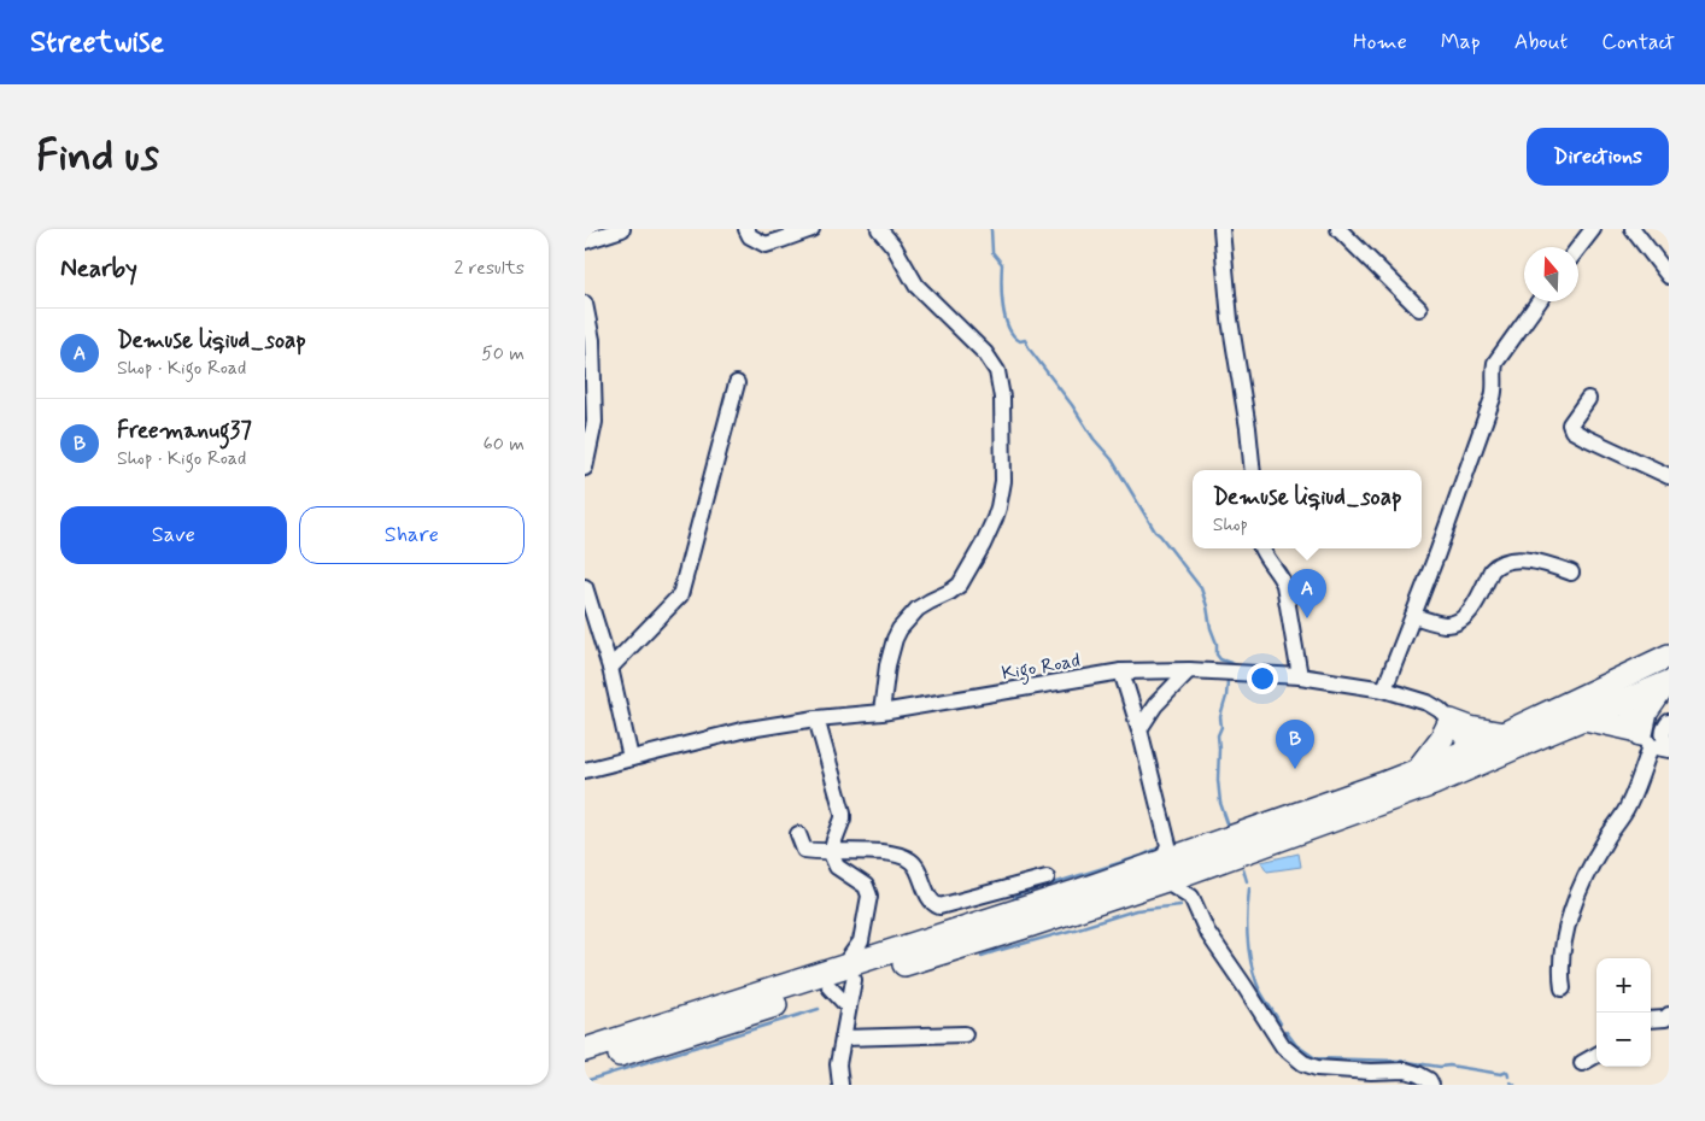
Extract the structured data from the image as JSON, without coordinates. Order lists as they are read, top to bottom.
{
  "streets": {
    "street": ["Kigo Road"]
  },
  "north": "top",
  "page": {
    "header": "Streetwise",
    "nav": [
      "Home",
      "Map",
      "About",
      "Contact"
    ],
    "buttons": [
      "Directions",
      ["Save", "Share"]
    ],
    "title": "Find us",
    "heading": ["Nearby", "2 results"],
    "list": [
      {
        "mark": "A",
        "name": "Demuse liqiud_soap",
        "note": "Shop · Kigo Road",
        "value": "50 m"
      },
      {
        "mark": "B",
        "name": "Freemanug37",
        "note": "Shop · Kigo Road",
        "value": "60 m"
      }
    ],
    "popup": ["Demuse liqiud_soap", "Shop"],
    "pins": ["A", "B"],
    "map_buttons": ["+", "−"]
  }
}
